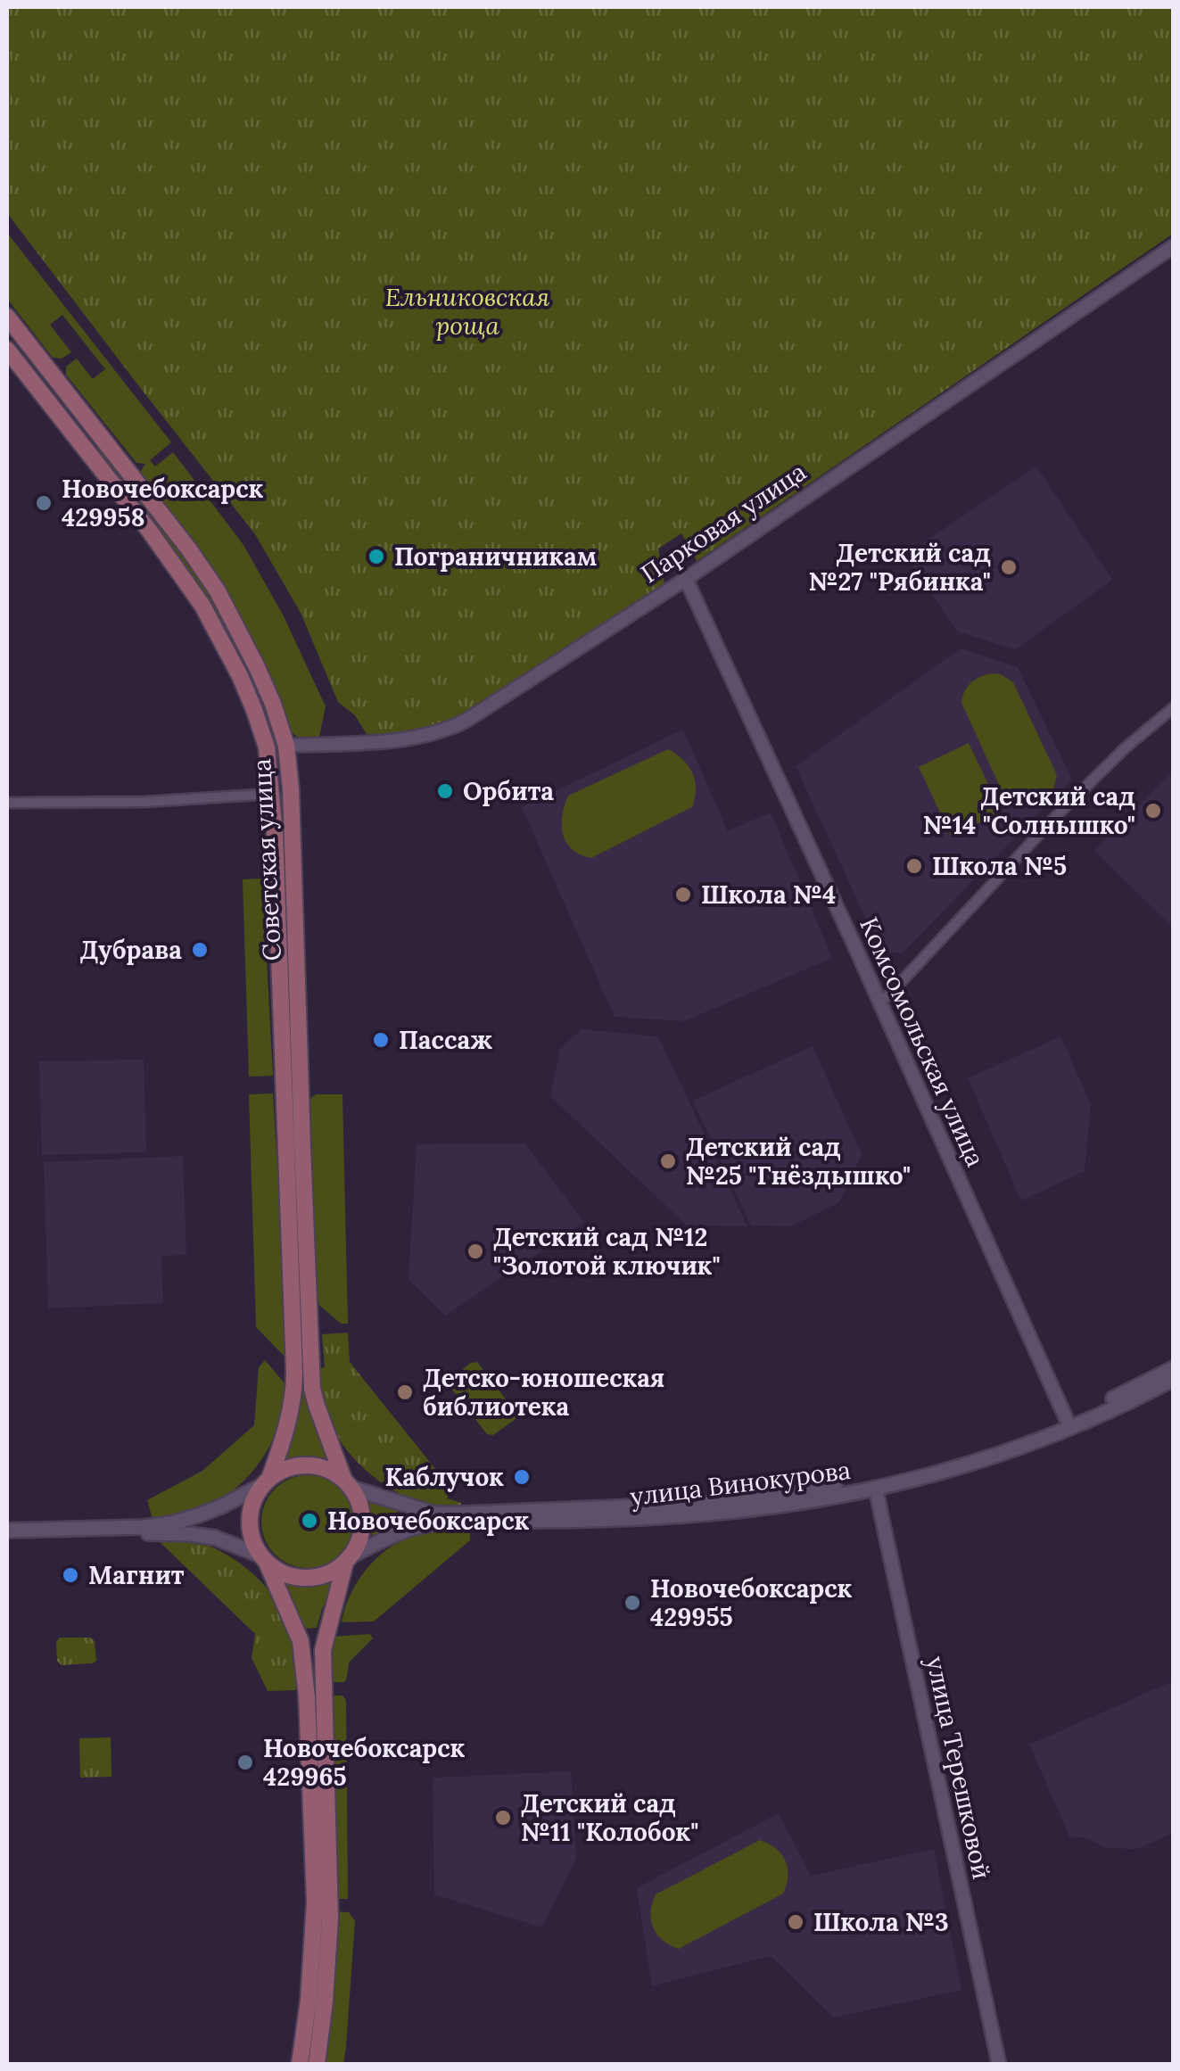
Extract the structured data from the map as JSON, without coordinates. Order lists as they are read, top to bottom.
{
  "streets": {
    "main road": ["Парковая улица", "Советская улица", "улица Винокурова"],
    "street": ["Комсомольская улица", "улица Терешковой"]
  },
  "crossings": [
    ["Парковая улица", "Советская улица"],
    ["Парковая улица", "Комсомольская улица"],
    ["Советская улица", "улица Винокурова"],
    ["Комсомольская улица", "улица Винокурова"],
    ["улица Винокурова", "улица Терешковой"]
  ],
  "parks": ["Ельниковская роща"],
  "places": [
    "Новочебоксарск 429958",
    "Пограничникам",
    "Детский сад №27 \"Рябинка\"",
    "Орбита",
    "Детский сад №14 \"Солнышко\"",
    "Школа №5",
    "Школа №4",
    "Дубрава",
    "Пассаж",
    "Детский сад №25 \"Гнёздышко\"",
    "Детский сад №12 \"Золотой ключик\"",
    "Детско-юношеская библиотека",
    "Каблучок",
    "Новочебоксарск",
    "Магнит",
    "Новочебоксарск 429955",
    "Новочебоксарск 429965",
    "Детский сад №11 \"Колобок\"",
    "Школа №3"
  ]
}
